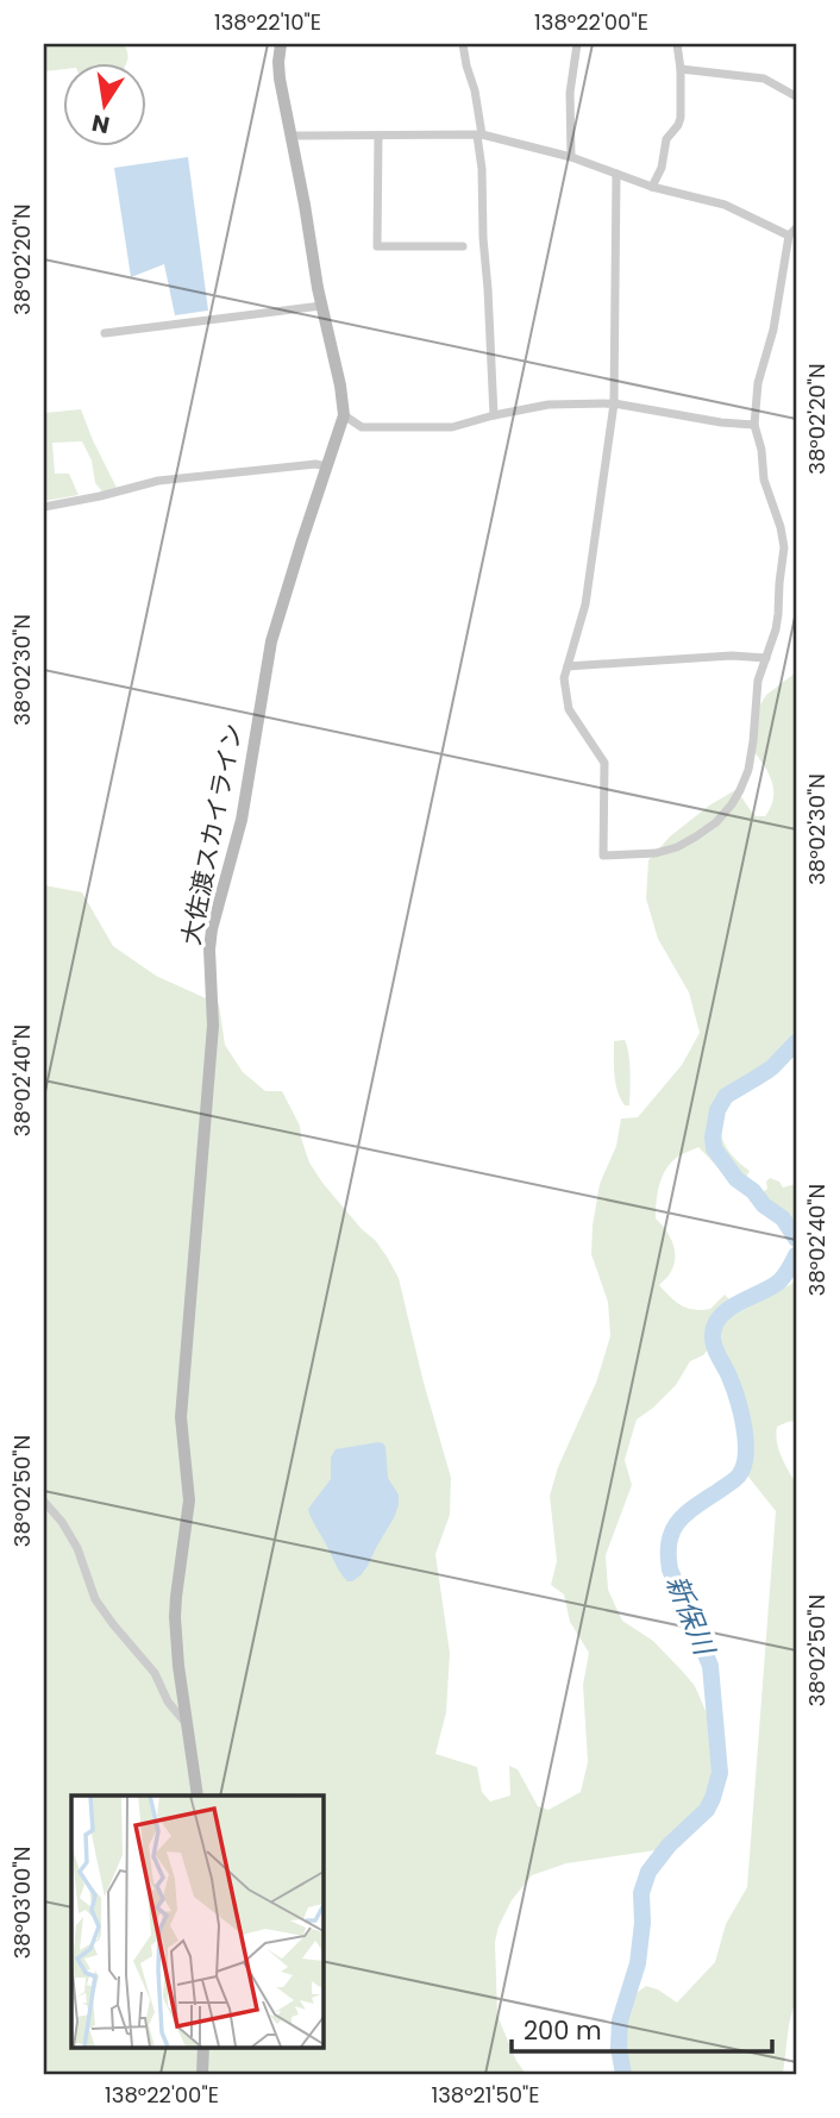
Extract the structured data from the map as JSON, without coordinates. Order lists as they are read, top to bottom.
{
  "streets": {
    "street": ["大佐渡スカイライン"]
  },
  "water": ["新保川"],
  "scale_bar": "200 m",
  "north": "bottom",
  "coordinates": [
    "138°22'10\"E",
    "138°22'00\"E",
    "38°02'20\"N",
    "38°02'30\"N",
    "38°02'40\"N",
    "38°02'50\"N",
    "38°03'00\"N",
    "138°21'50\"E"
  ]
}
